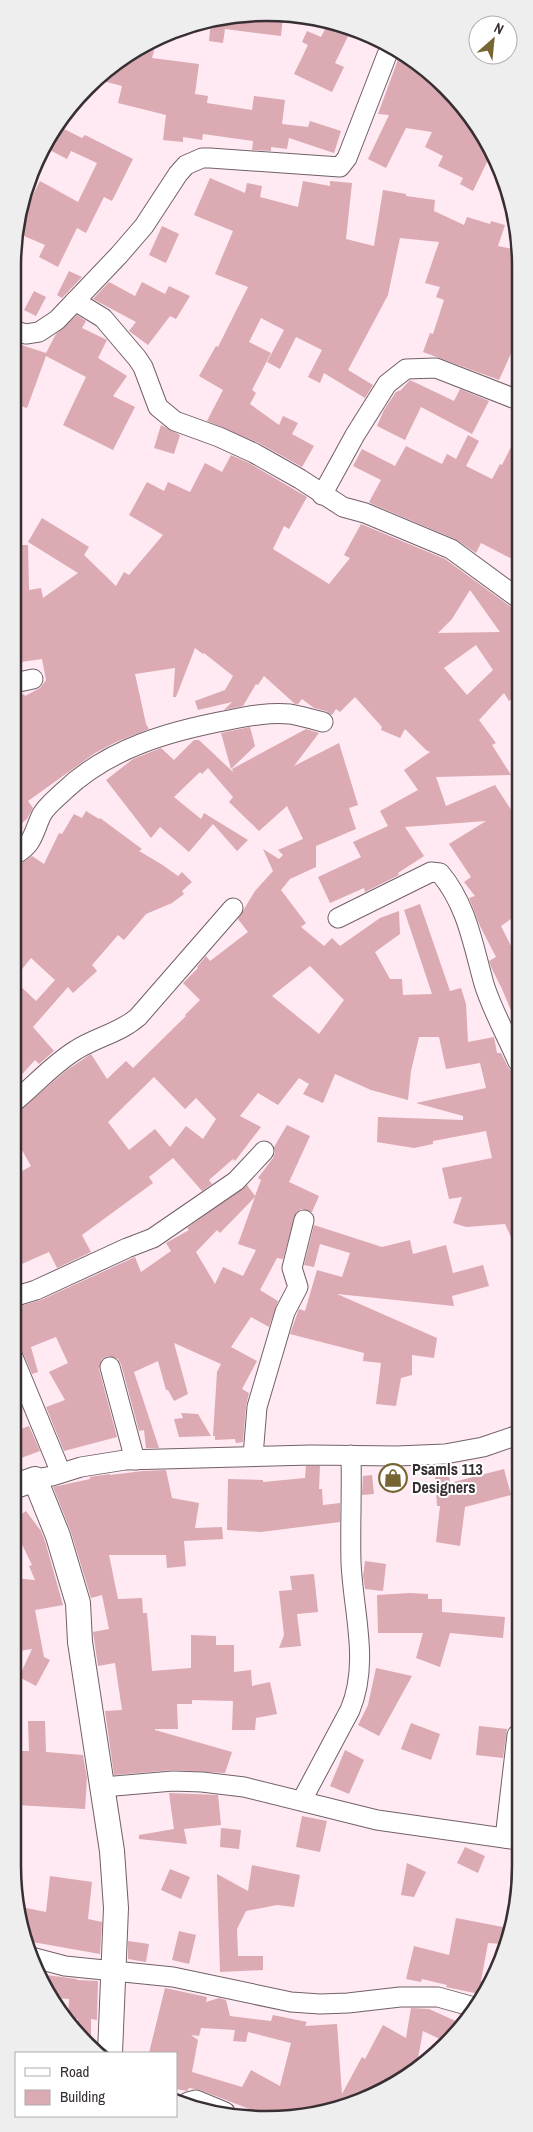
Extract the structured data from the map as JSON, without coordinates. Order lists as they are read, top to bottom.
{
  "places": {
    "shop": ["Psamls 113 Designers"]
  },
  "legend": ["Road", "Building"],
  "north": "top right"
}
